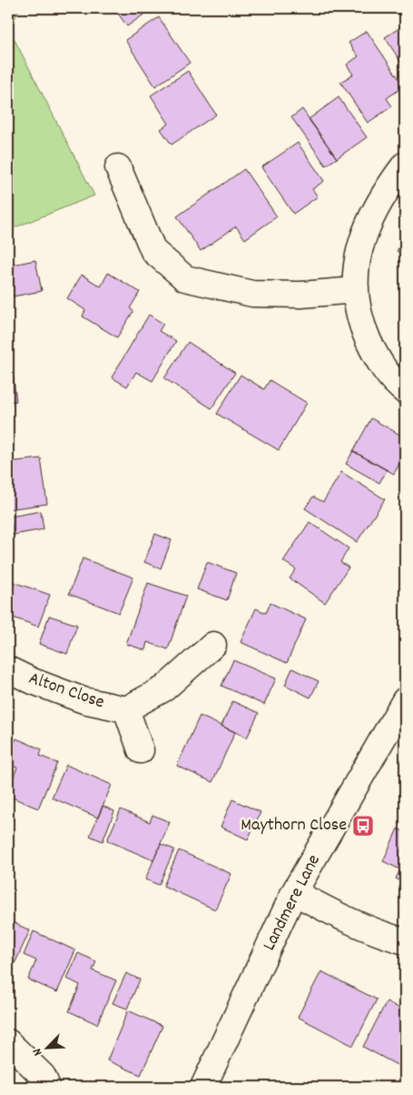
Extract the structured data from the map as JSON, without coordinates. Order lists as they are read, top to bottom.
{
  "streets": {
    "street": ["Alton Close", "Landmere Lane"]
  },
  "places": {
    "bus stop": ["Maythorn Close"]
  },
  "north": "bottom left"
}
